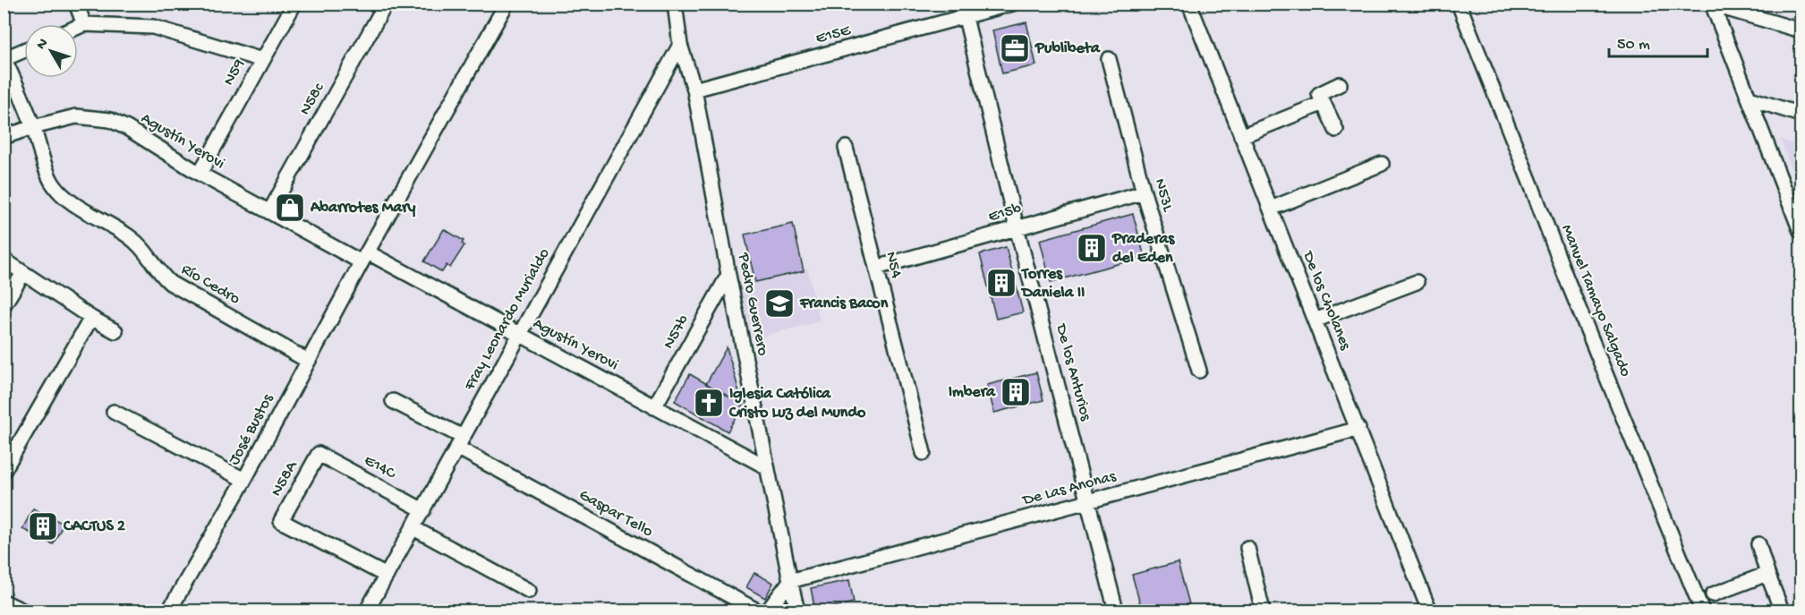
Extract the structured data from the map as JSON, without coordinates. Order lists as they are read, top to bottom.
{
  "streets": {
    "street": [
      "E15E",
      "N59",
      "N58c",
      "Agustín Yerovi",
      "N53L",
      "E15b",
      "N54",
      "Río Cedro",
      "De los Cholanes",
      "Manuel Tamayo Salgado",
      "Pedro Guerrero",
      "Fray Leonardo Murialdo",
      "N57b",
      "De los Anturios",
      "José Bustos",
      "E14C",
      "N58A",
      "De Las Anonas",
      "Gaspar Tello"
    ]
  },
  "crossings": [
    ["E15E", "Pedro Guerrero"],
    ["E15E", "De los Anturios"],
    ["N59", "Agustín Yerovi"],
    ["N58c", "Agustín Yerovi"],
    ["Agustín Yerovi", "Río Cedro"],
    ["Agustín Yerovi", "Pedro Guerrero"],
    ["Agustín Yerovi", "Fray Leonardo Murialdo"],
    ["Agustín Yerovi", "N57b"],
    ["Agustín Yerovi", "José Bustos"],
    ["N53L", "E15b"],
    ["E15b", "N54"],
    ["E15b", "De los Anturios"],
    ["Río Cedro", "José Bustos"],
    ["De los Cholanes", "De Las Anonas"],
    ["Pedro Guerrero", "Fray Leonardo Murialdo"],
    ["Pedro Guerrero", "N57b"],
    ["Pedro Guerrero", "De Las Anonas"],
    ["Fray Leonardo Murialdo", "E14C"],
    ["Fray Leonardo Murialdo", "N58A"],
    ["Fray Leonardo Murialdo", "Gaspar Tello"],
    ["De los Anturios", "De Las Anonas"],
    ["E14C", "N58A"]
  ],
  "places": {
    "office": ["Publibeta"],
    "shop": ["Abarrotes Mary"],
    "building": [
      "Praderas del Eden",
      "Torres Daniela II",
      "Imbera",
      "CACTUS 2"
    ],
    "school or university": ["Francis Bacon"],
    "church": ["Iglesia Católica Cristo Luz del Mundo"]
  },
  "scale_bar": "50 m",
  "north": "top left"
}
